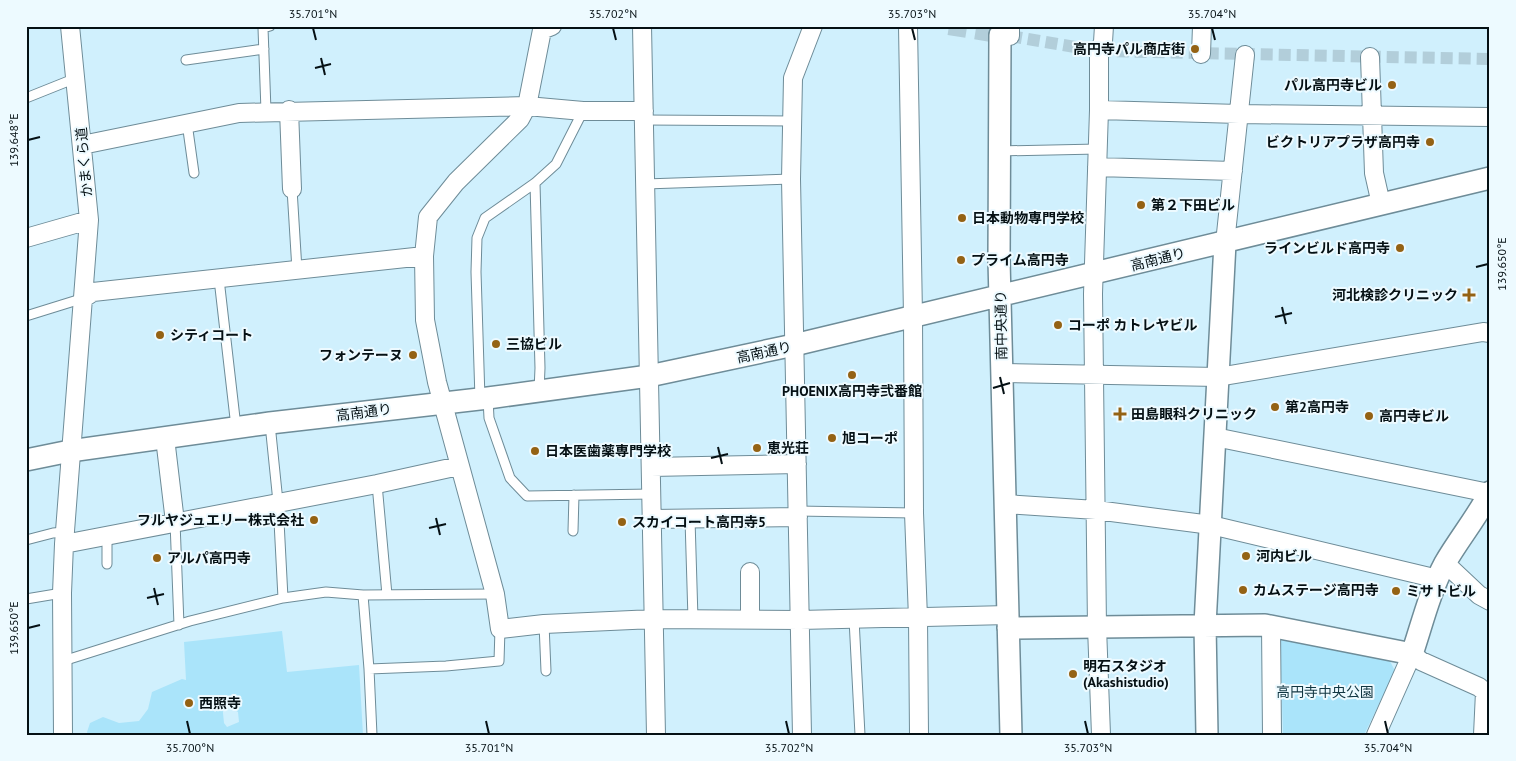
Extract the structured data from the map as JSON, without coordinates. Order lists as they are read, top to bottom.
{
  "streets": {
    "street": ["かまくら道", "高南通り", "南中央通り"]
  },
  "crossings": [
    ["かまくら道", "高南通り"],
    ["高南通り", "南中央通り"]
  ],
  "parks": ["高円寺中央公園"],
  "places": {
    "other": [
      "高円寺パル商店街",
      "パル高円寺ビル",
      "ビクトリアプラザ高円寺",
      "第２下田ビル",
      "日本動物専門学校",
      "ラインビルド高円寺",
      "プライム高円寺",
      "コーポ カトレヤビル",
      "シティコート",
      "三協ビル",
      "フォンテーヌ",
      "PHOENIX高円寺弐番館",
      "第2高円寺",
      "高円寺ビル",
      "旭コーポ",
      "恵光荘",
      "日本医歯薬専門学校",
      "フルヤジュエリー株式会社",
      "スカイコート高円寺5",
      "河内ビル",
      "アルパ高円寺",
      "カムステージ高円寺",
      "ミサトビル",
      "明石スタジオ (Akashistudio)",
      "西照寺"
    ],
    "health": ["河北検診クリニック", "田島眼科クリニック"]
  },
  "coordinates": [
    "35.701°N",
    "35.702°N",
    "35.703°N",
    "35.704°N",
    "139.648°E",
    "139.650°E",
    "35.700°N"
  ]
}
